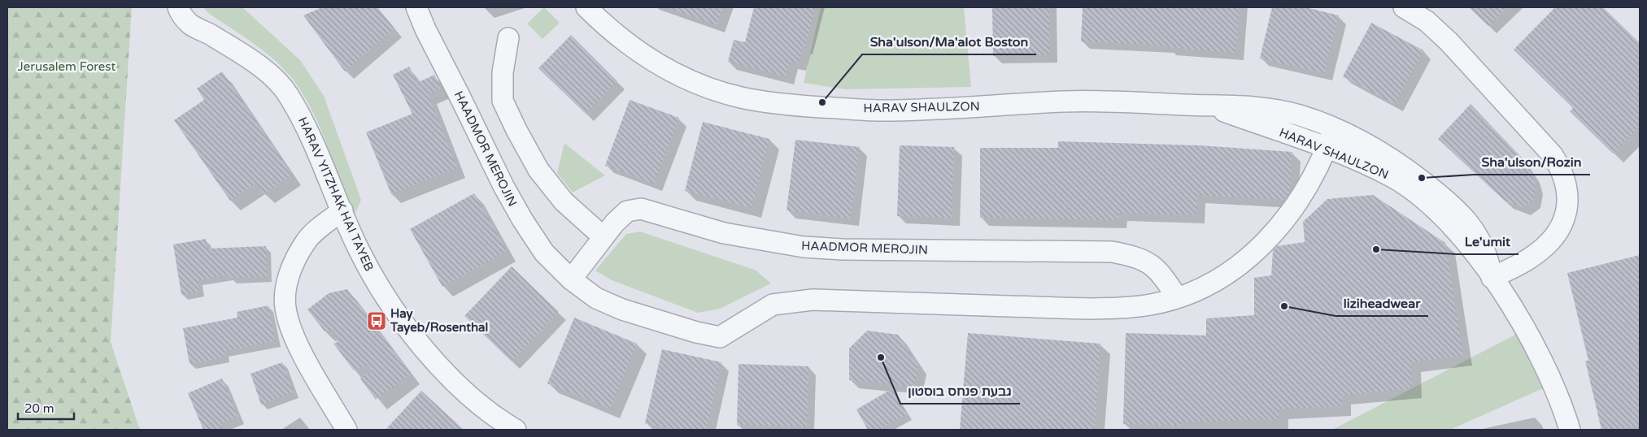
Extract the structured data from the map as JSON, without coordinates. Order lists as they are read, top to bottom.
{
  "streets": {
    "street": ["HARAV SHAULZON", "HAADMOR MEROJIN", "HARAV YITZHAK HAI TAYEB"]
  },
  "crossings": [
    ["HARAV SHAULZON", "HAADMOR MEROJIN"]
  ],
  "parks": ["Jerusalem Forest"],
  "places": {
    "other": [
      "Sha'ulson/Ma'alot Boston",
      "Sha'ulson/Rozin",
      "Le'umit",
      "liziheadwear",
      "גבעת פנחס בוסטון"
    ],
    "bus stop": ["Hay Tayeb/Rosenthal"]
  },
  "scale_bar": "20 m"
}
